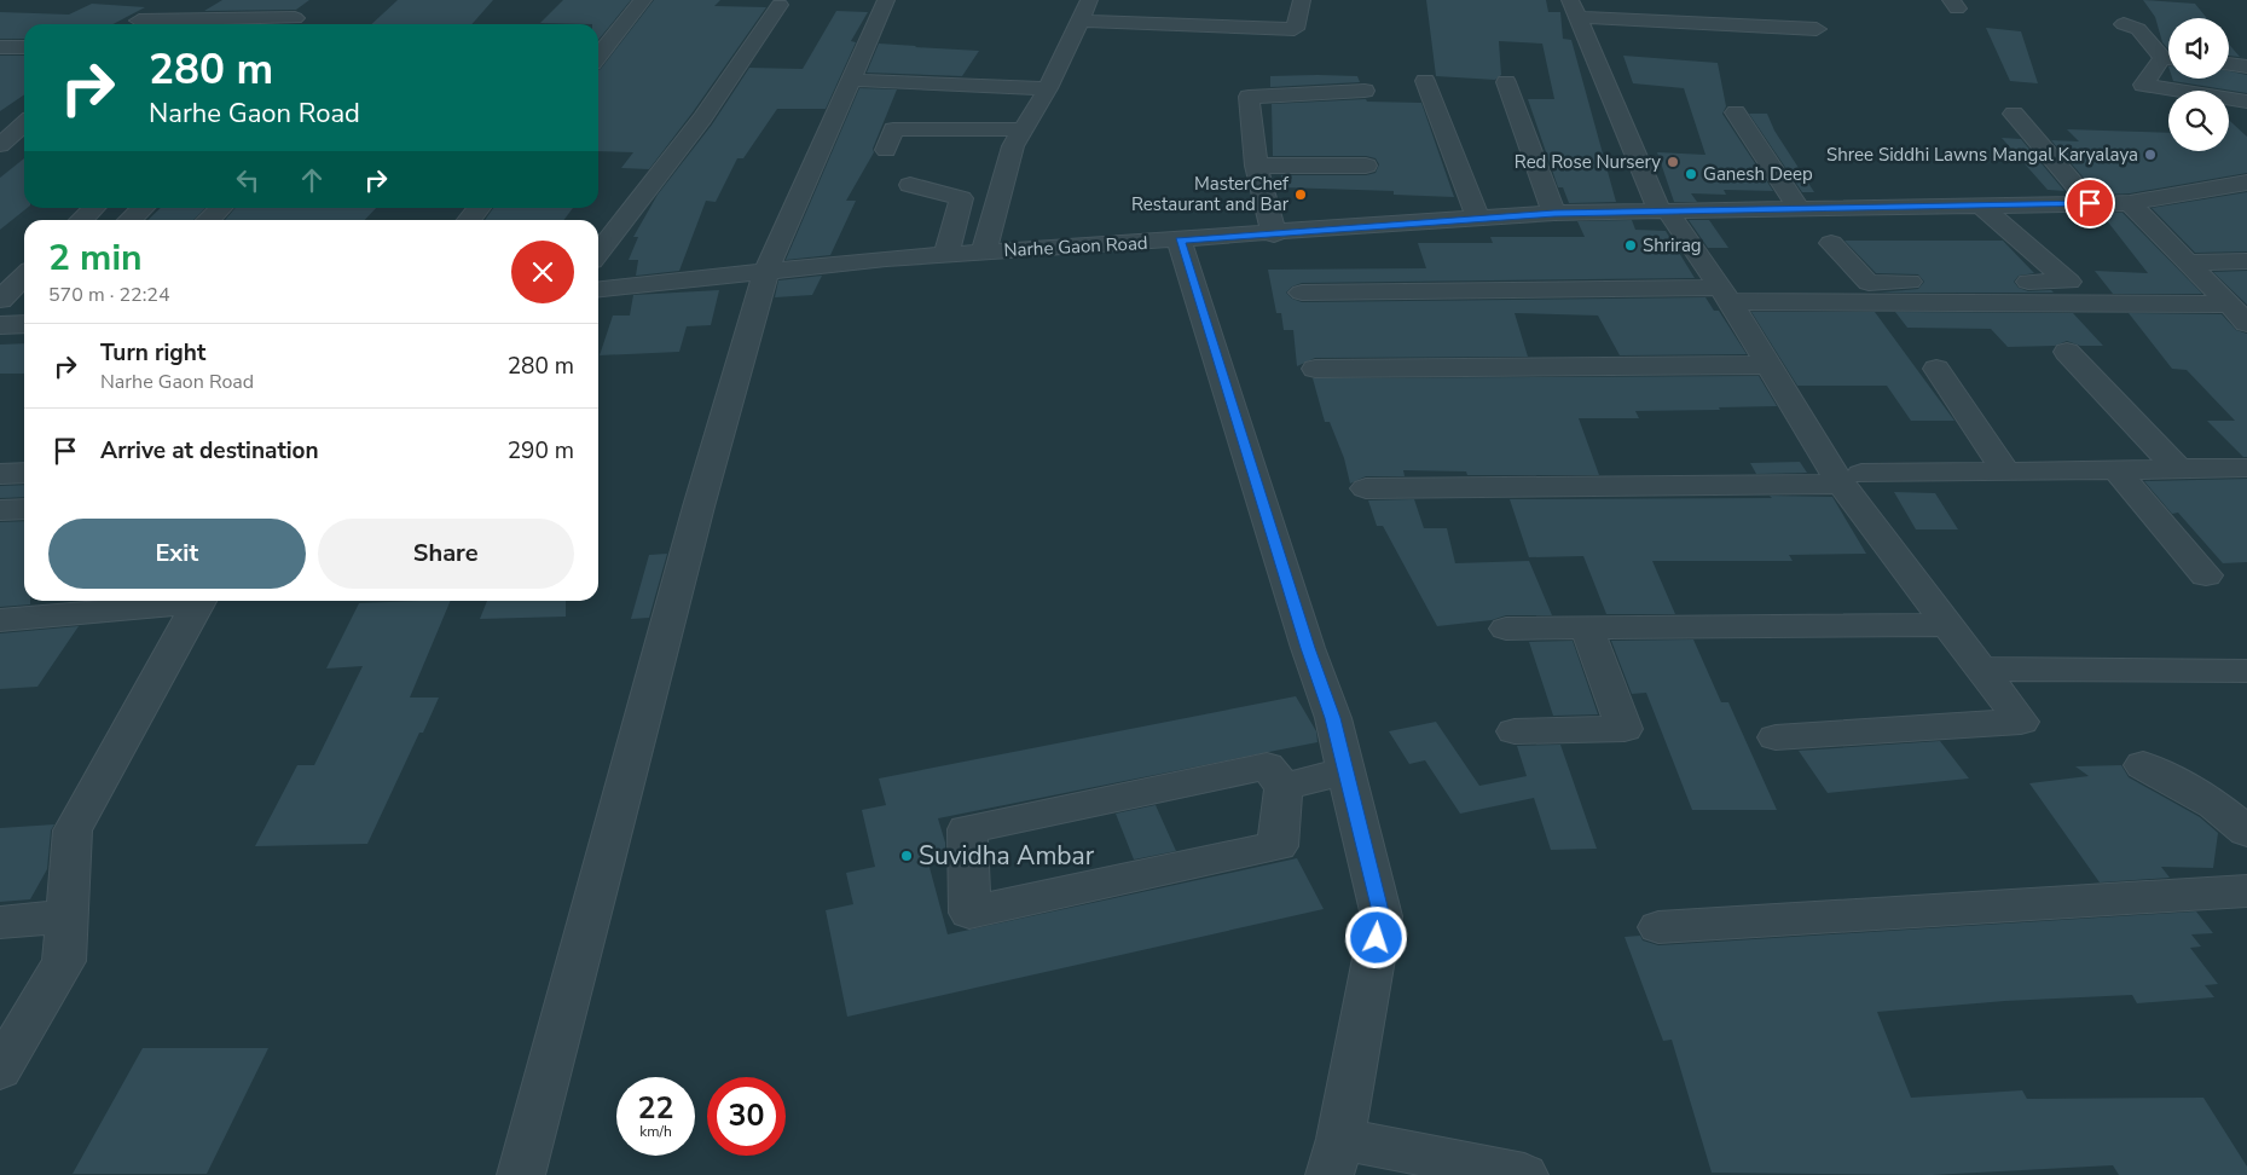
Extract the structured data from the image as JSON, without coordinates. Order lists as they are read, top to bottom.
{
  "streets": {
    "street": ["Narhe Gaon Road"]
  },
  "places": [
    "Shree Siddhi Lawns Mangal Karyalaya",
    "Red Rose Nursery",
    "Ganesh Deep",
    "MasterChef Restaurant and Bar",
    "Shrirag",
    "Suvidha Ambar"
  ],
  "page": {
    "turn": ["280 m", "Narhe Gaon Road"],
    "heading": ["2 min", "570 m · 22:24"],
    "list": [
      {
        "name": "Turn right",
        "note": "Narhe Gaon Road",
        "value": "280 m"
      },
      {
        "name": "Arrive at destination",
        "value": "290 m"
      }
    ],
    "buttons": ["Exit", "Share"],
    "speed": "22 km/h",
    "limit": "30"
  }
}
